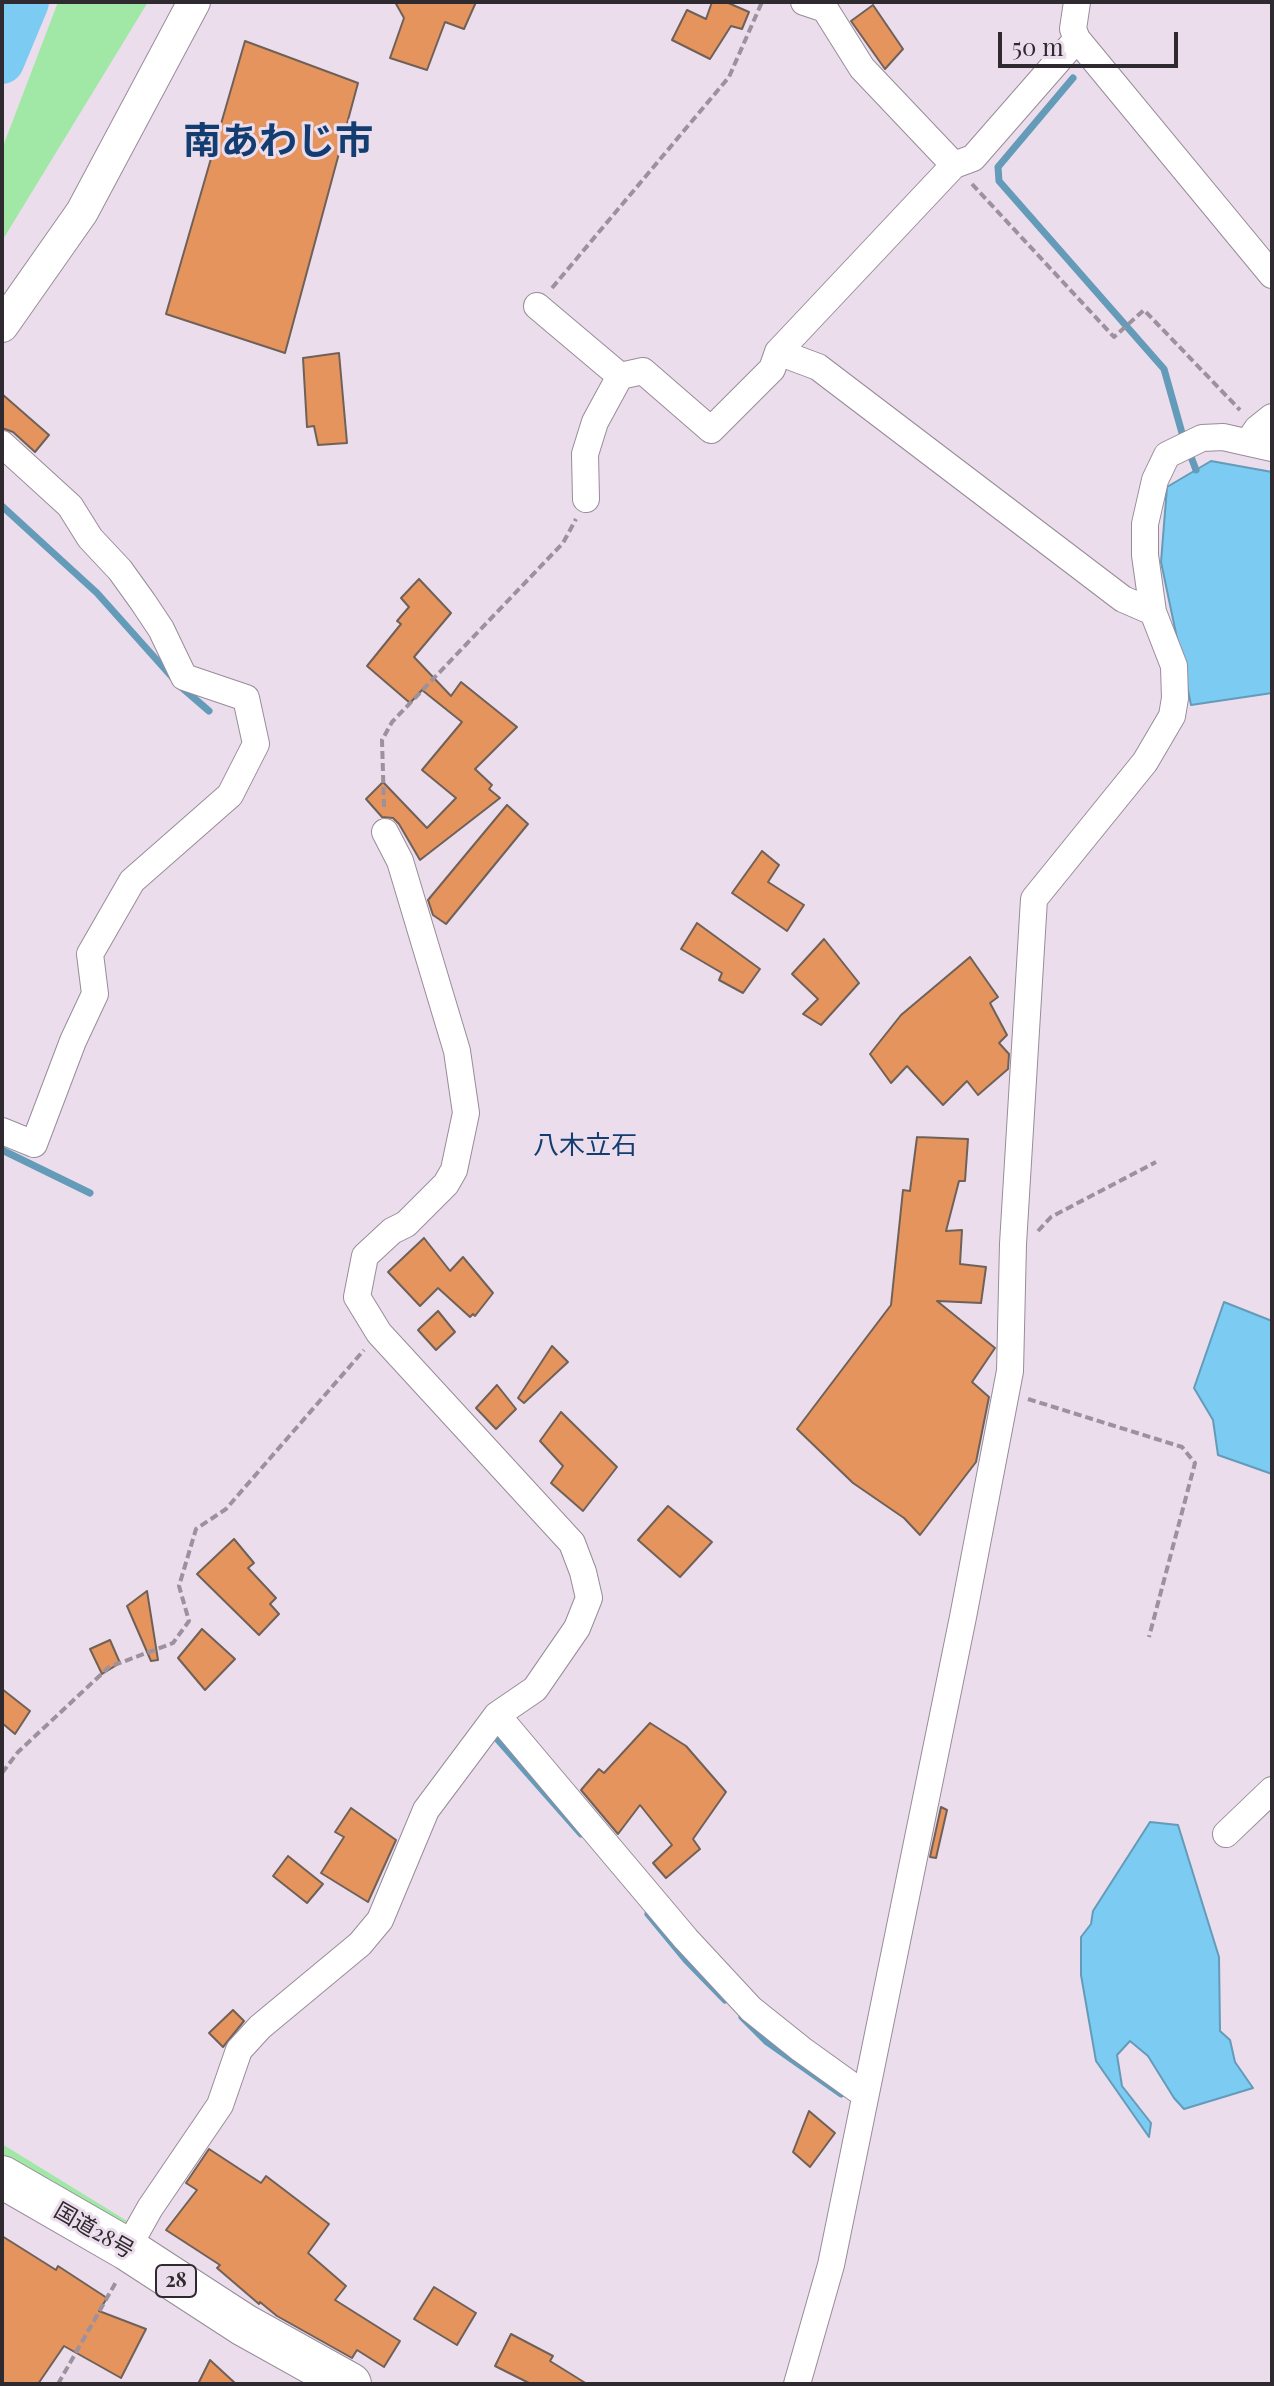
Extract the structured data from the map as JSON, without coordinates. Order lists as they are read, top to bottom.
{
  "streets": {
    "highway": ["国道28号", "28"]
  },
  "districts": ["南あわじ市", "八木立石"],
  "scale_bar": "50 m"
}
